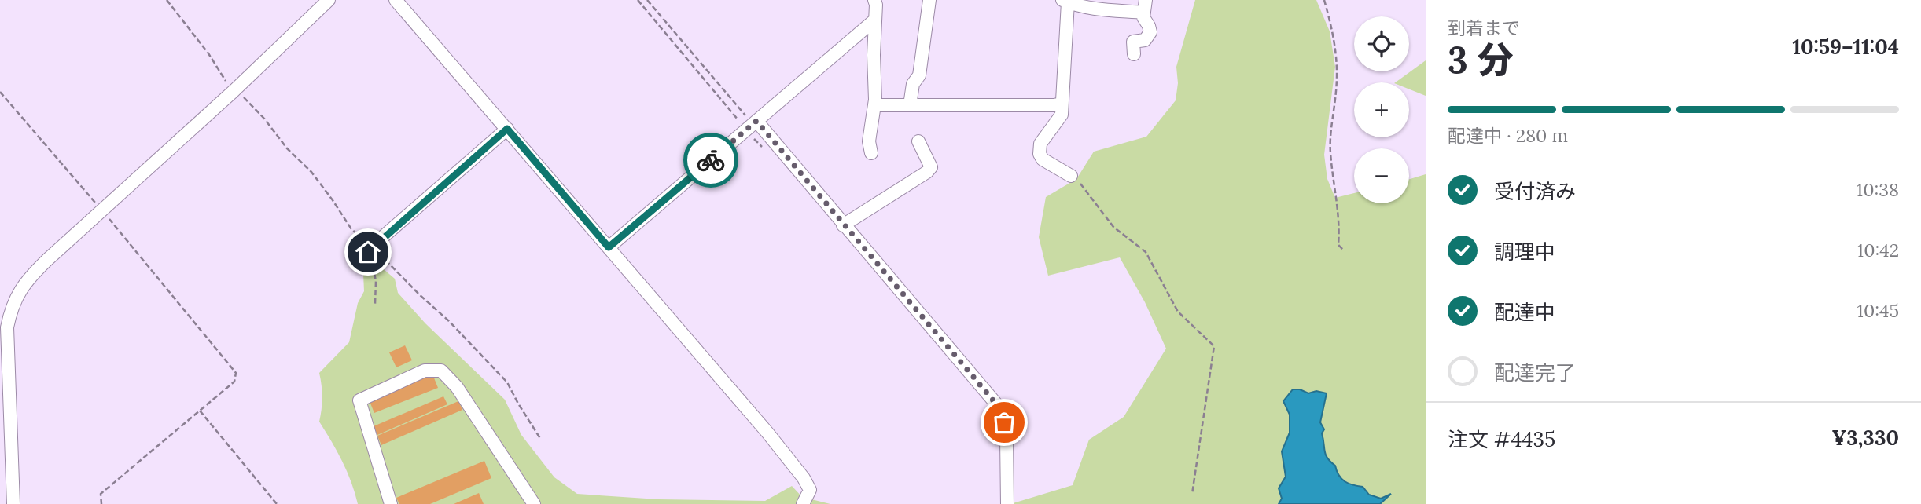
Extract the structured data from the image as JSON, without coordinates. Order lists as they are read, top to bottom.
{
  "page": {
    "heading": ["3 分", "到着まで", "10:59–11:04"],
    "panel": ["注文 #4435", "¥3,330"],
    "map_buttons": ["+", "−"],
    "bar": "配達中 · 280 m",
    "list": [
      ["受付済み", "10:38"],
      ["調理中", "10:42"],
      ["配達中", "10:45"],
      "配達完了"
    ]
  }
}
